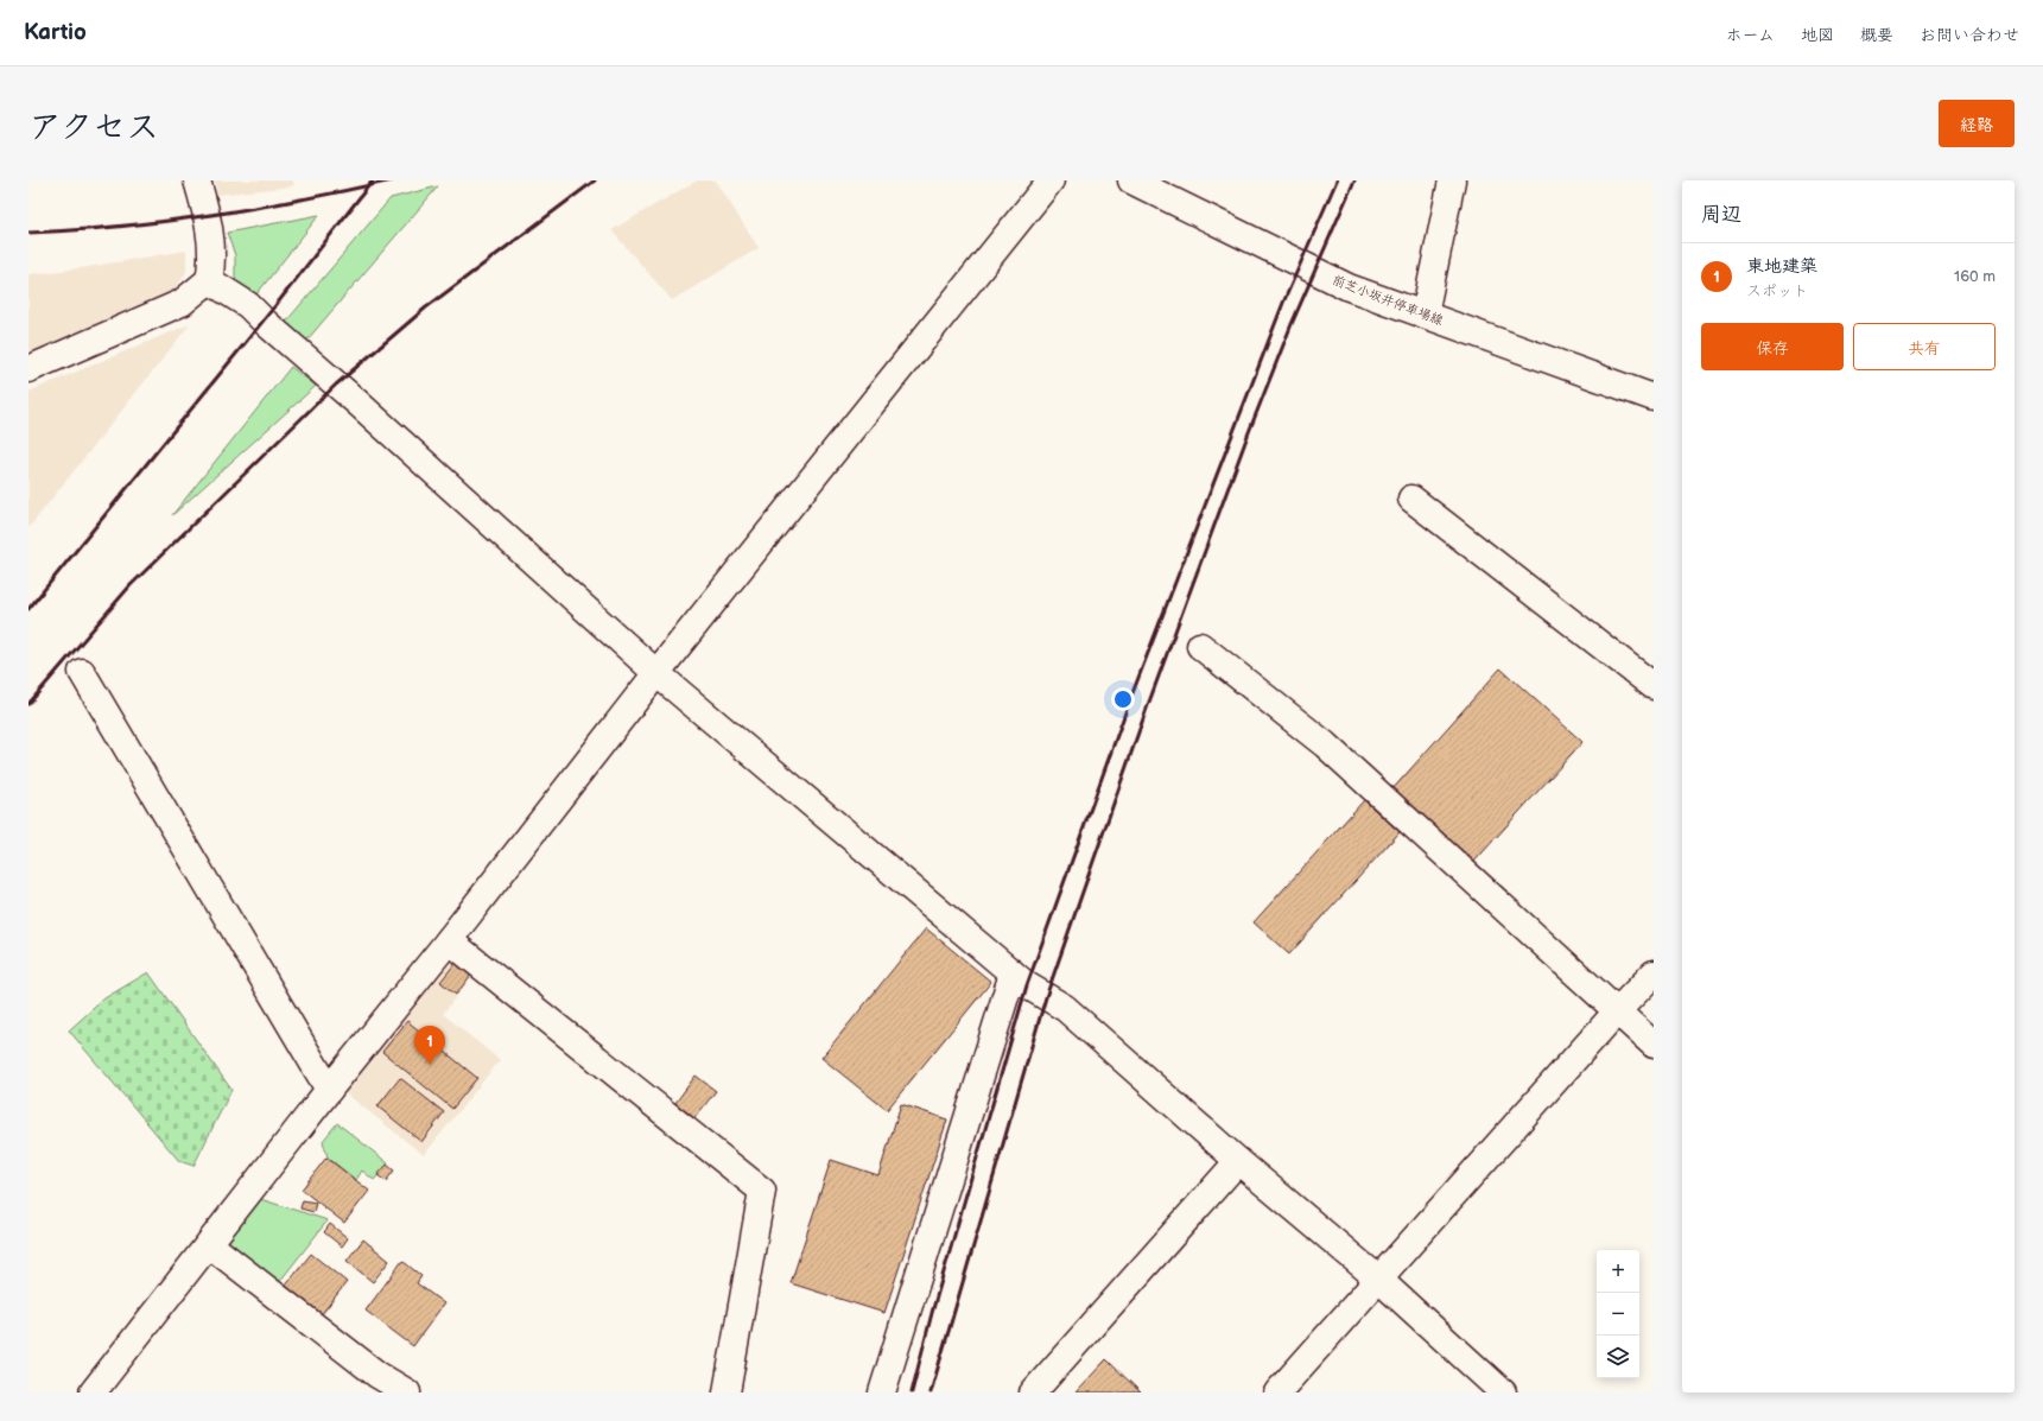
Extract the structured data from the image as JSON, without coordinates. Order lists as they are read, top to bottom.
{
  "streets": {
    "street": ["前芝小坂井停車場線"]
  },
  "page": {
    "header": "Kartio",
    "nav": [
      "ホーム",
      "地図",
      "概要",
      "お問い合わせ"
    ],
    "title": "アクセス",
    "buttons": [
      "経路",
      ["保存", "共有"]
    ],
    "heading": "周辺",
    "list": [
      {
        "mark": "1",
        "name": "東地建築",
        "note": "スポット",
        "value": "160 m"
      }
    ],
    "pins": "1",
    "map_buttons": ["+", "−"]
  }
}
